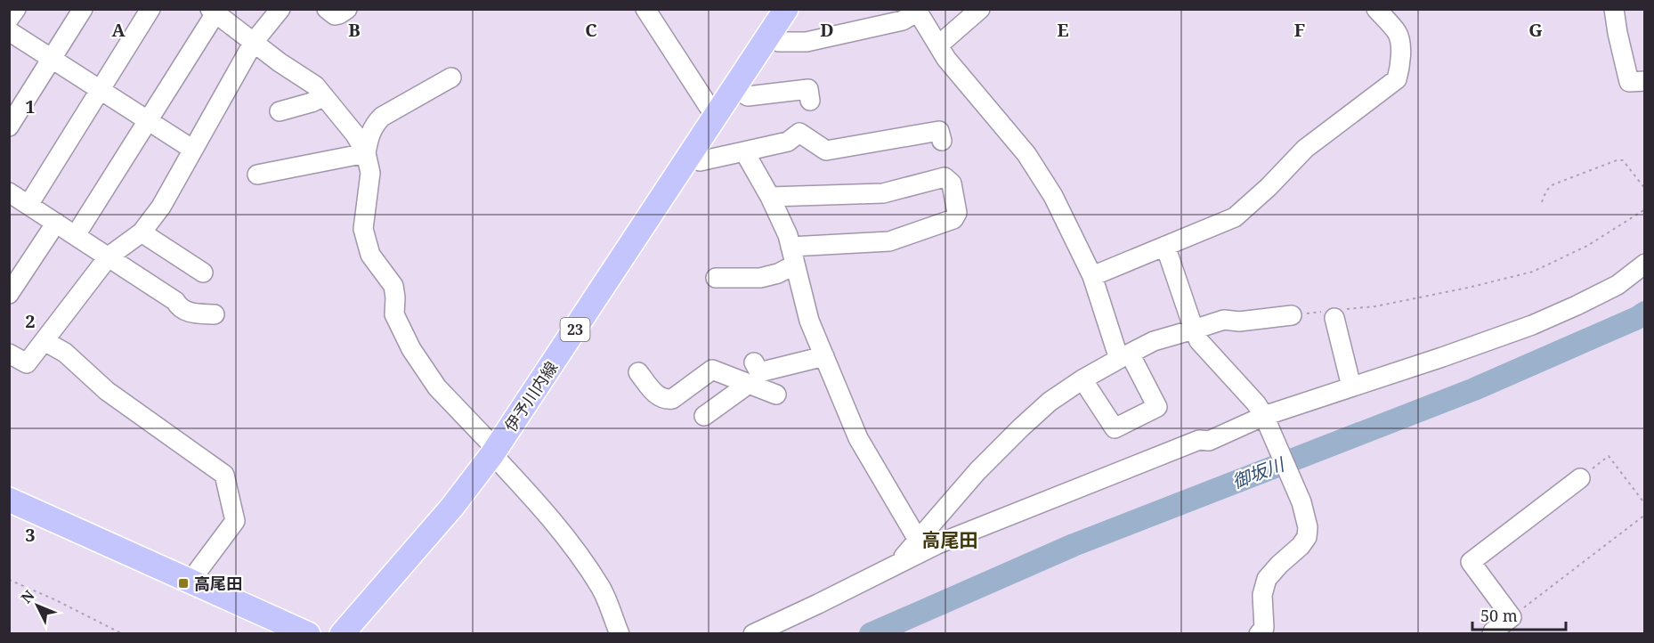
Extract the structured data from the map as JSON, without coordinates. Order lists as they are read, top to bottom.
{
  "streets": {
    "main road": ["23", "伊予川内線"]
  },
  "districts": ["高尾田"],
  "water": ["御坂川"],
  "places": {
    "transit": ["高尾田"]
  },
  "scale_bar": "50 m",
  "north": "top left",
  "grid": {
    "columns": [
      "A",
      "B",
      "C",
      "D",
      "E",
      "F",
      "G"
    ],
    "rows": ["1", "2", "3"]
  }
}
